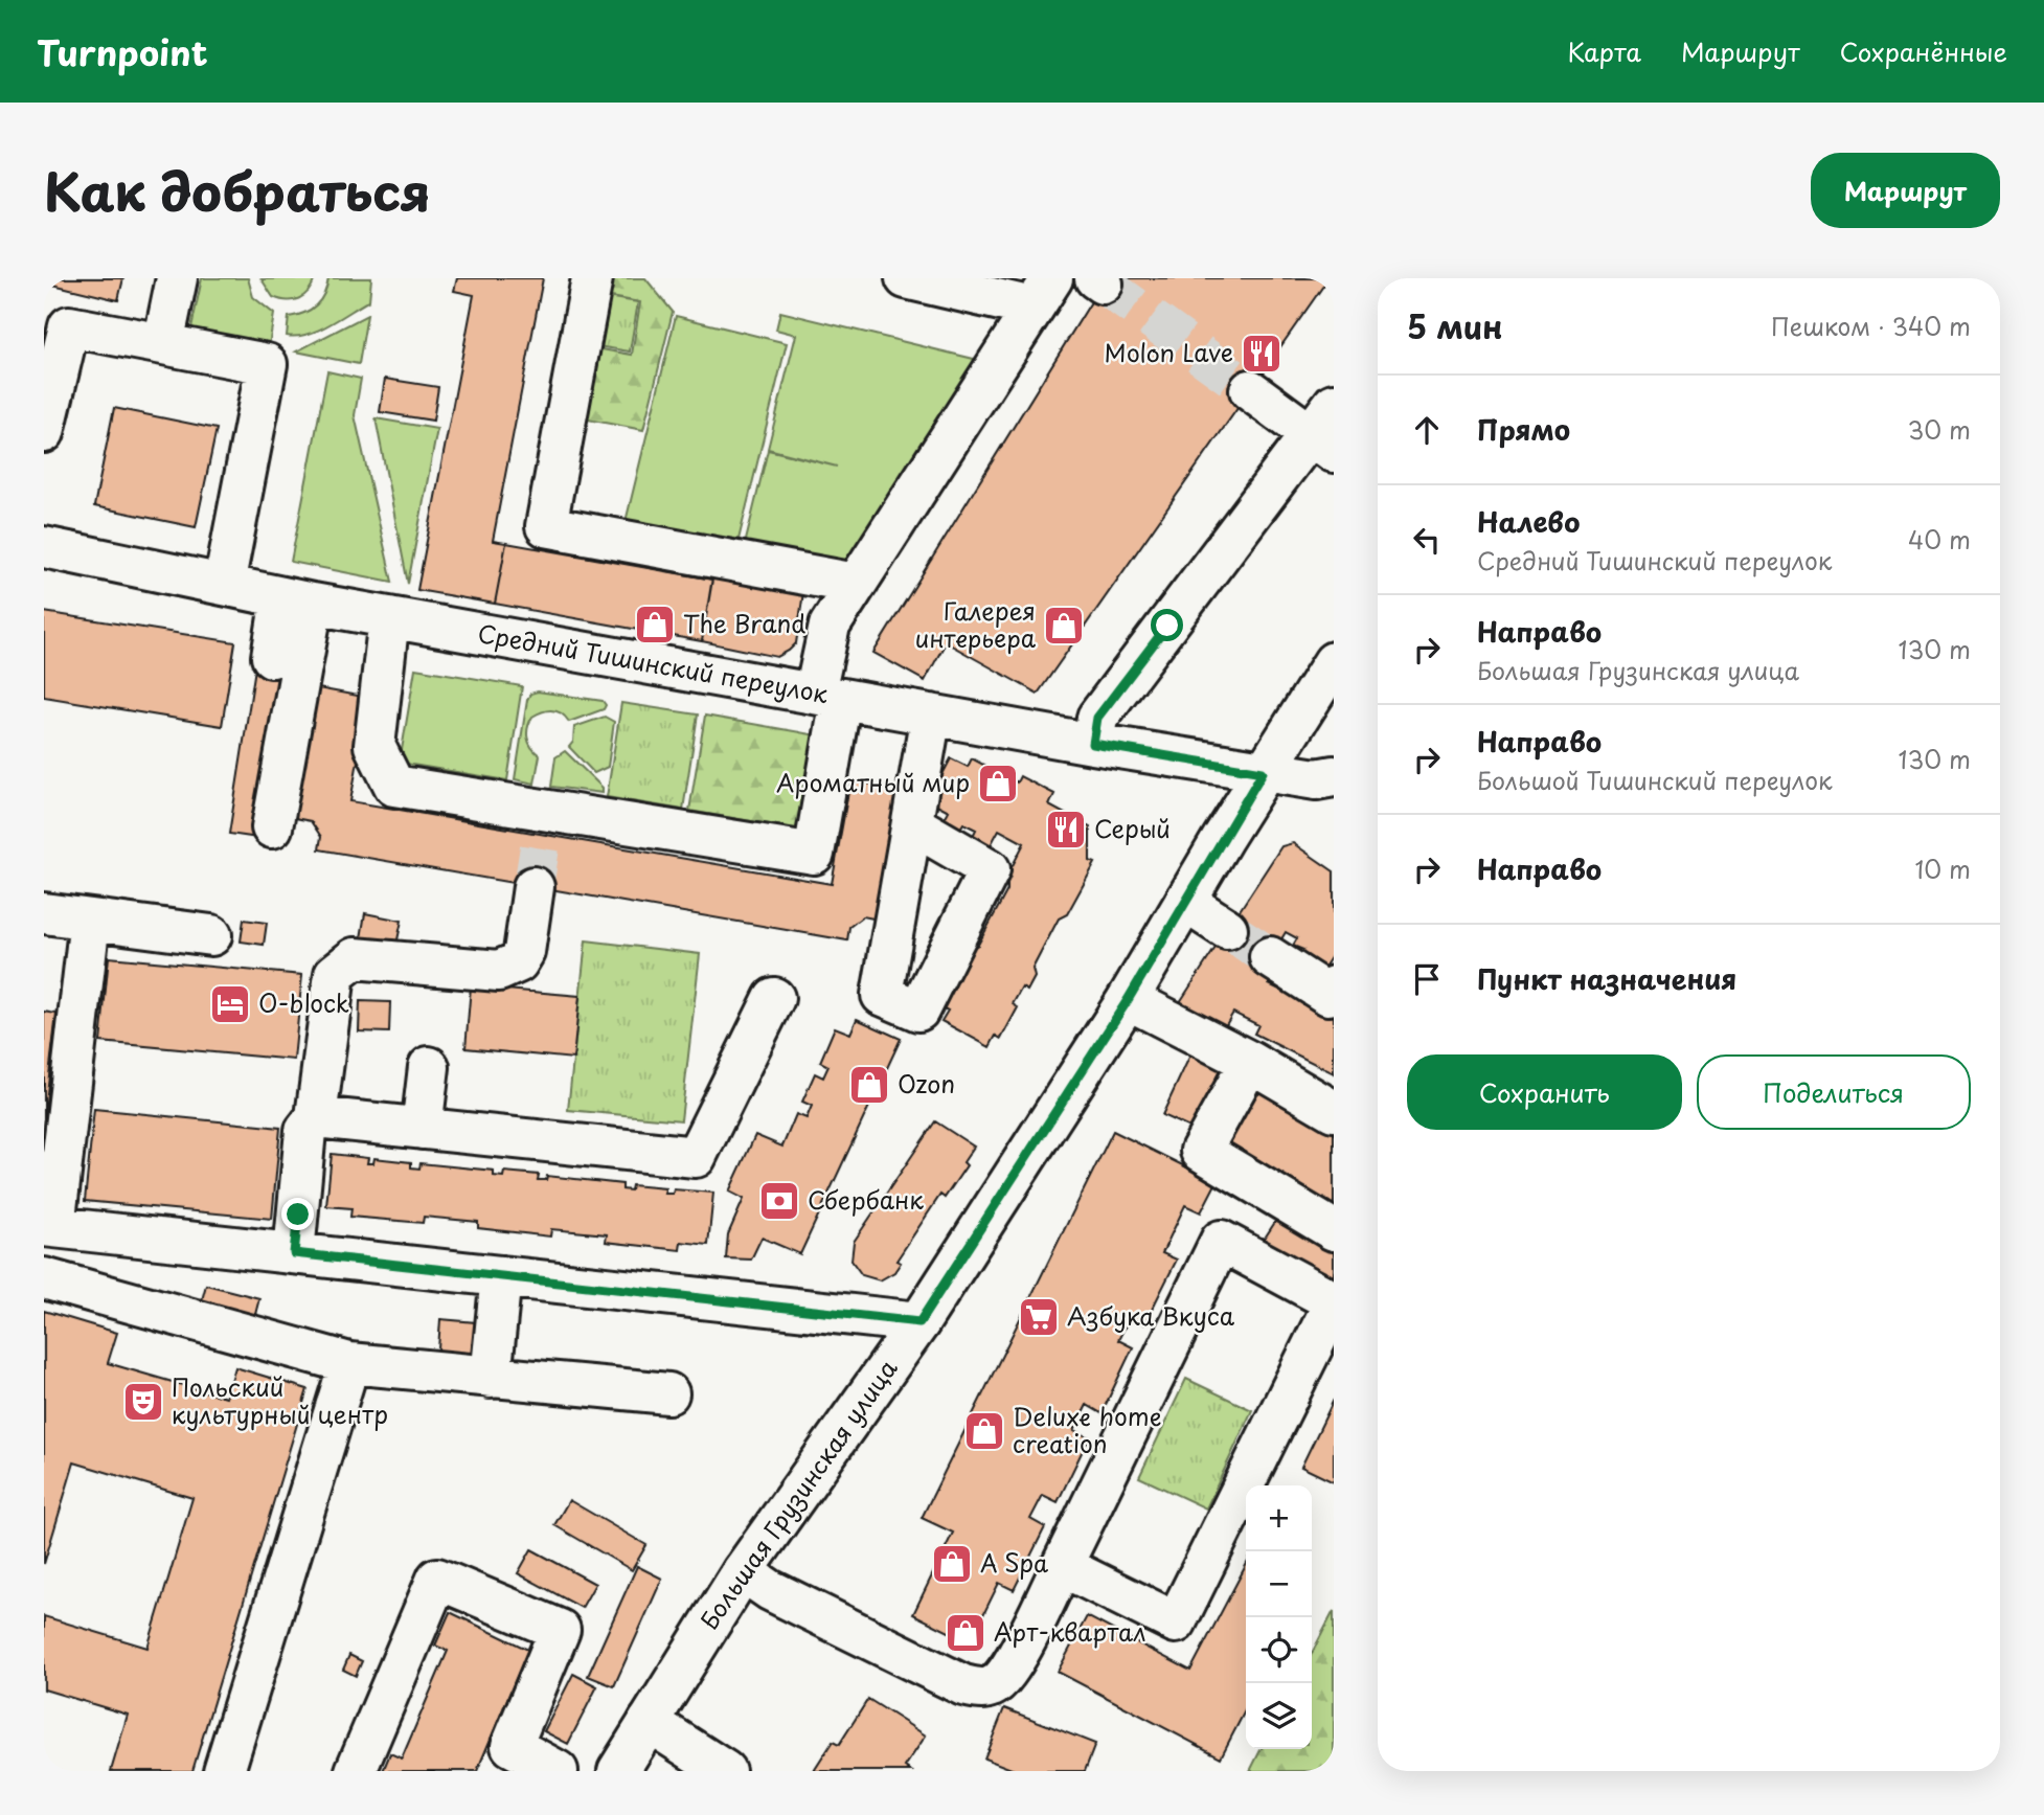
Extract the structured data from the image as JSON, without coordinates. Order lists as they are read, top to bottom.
{
  "streets": {
    "street": ["Средний Тишинский переулок", "Большая Грузинская улица"]
  },
  "crossings": [
    ["Средний Тишинский переулок", "Большая Грузинская улица"]
  ],
  "places": {
    "restaurant": ["Molon Lave", "Серый"],
    "shop": [
      "The Brand",
      "Галерея интерьера",
      "Ароматный мир",
      "Ozon",
      "Deluxe home creation",
      "A Spa",
      "Арт-квартал"
    ],
    "hotel": ["O-block"],
    "bank": ["Сбербанк"],
    "supermarket": ["Азбука Вкуса"],
    "theatre": ["Польский культурный центр"]
  },
  "page": {
    "header": "Turnpoint",
    "nav": ["Карта", "Маршрут", "Сохранённые"],
    "title": "Как добраться",
    "buttons": [
      "Маршрут",
      ["Сохранить", "Поделиться"]
    ],
    "heading": ["5 мин", "Пешком · 340 m"],
    "list": [
      ["Прямо", "30 m"],
      ["Налево", "Средний Тишинский переулок", "40 m"],
      ["Направо", "Большая Грузинская улица", "130 m"],
      ["Направо", "Большой Тишинский переулок", "130 m"],
      ["Направо", "10 m"],
      "Пункт назначения"
    ],
    "map_buttons": ["+", "−"]
  }
}
